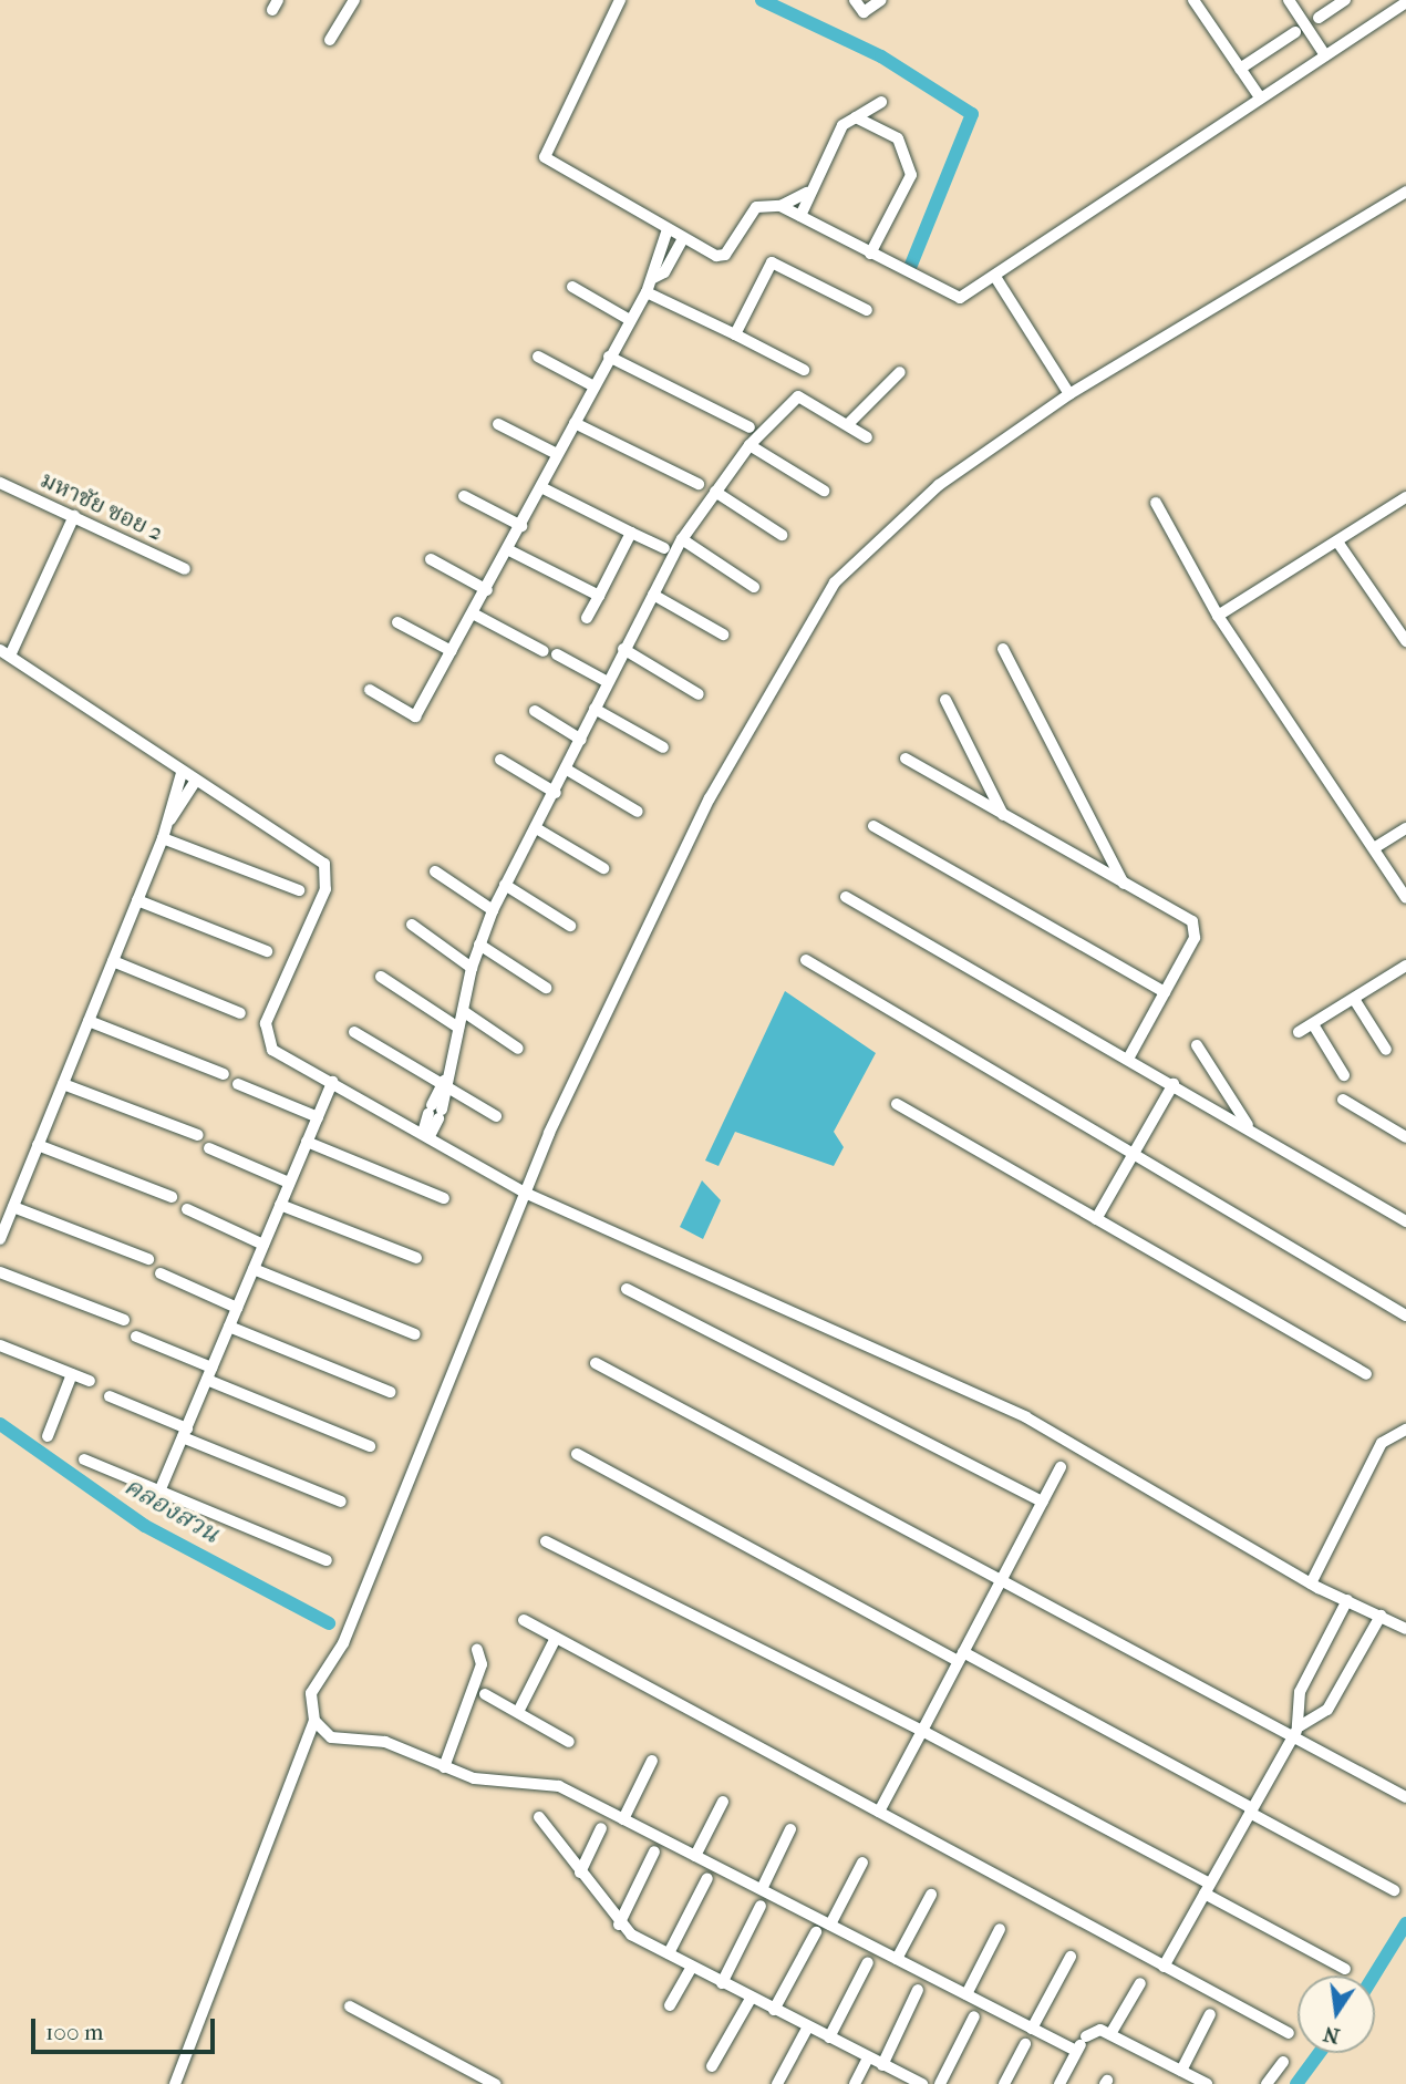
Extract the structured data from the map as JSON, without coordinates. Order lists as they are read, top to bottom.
{
  "streets": {
    "street": ["มหาชัย ซอย 2"]
  },
  "water": ["คลองสวน"],
  "scale_bar": "100 m",
  "north": "bottom"
}
